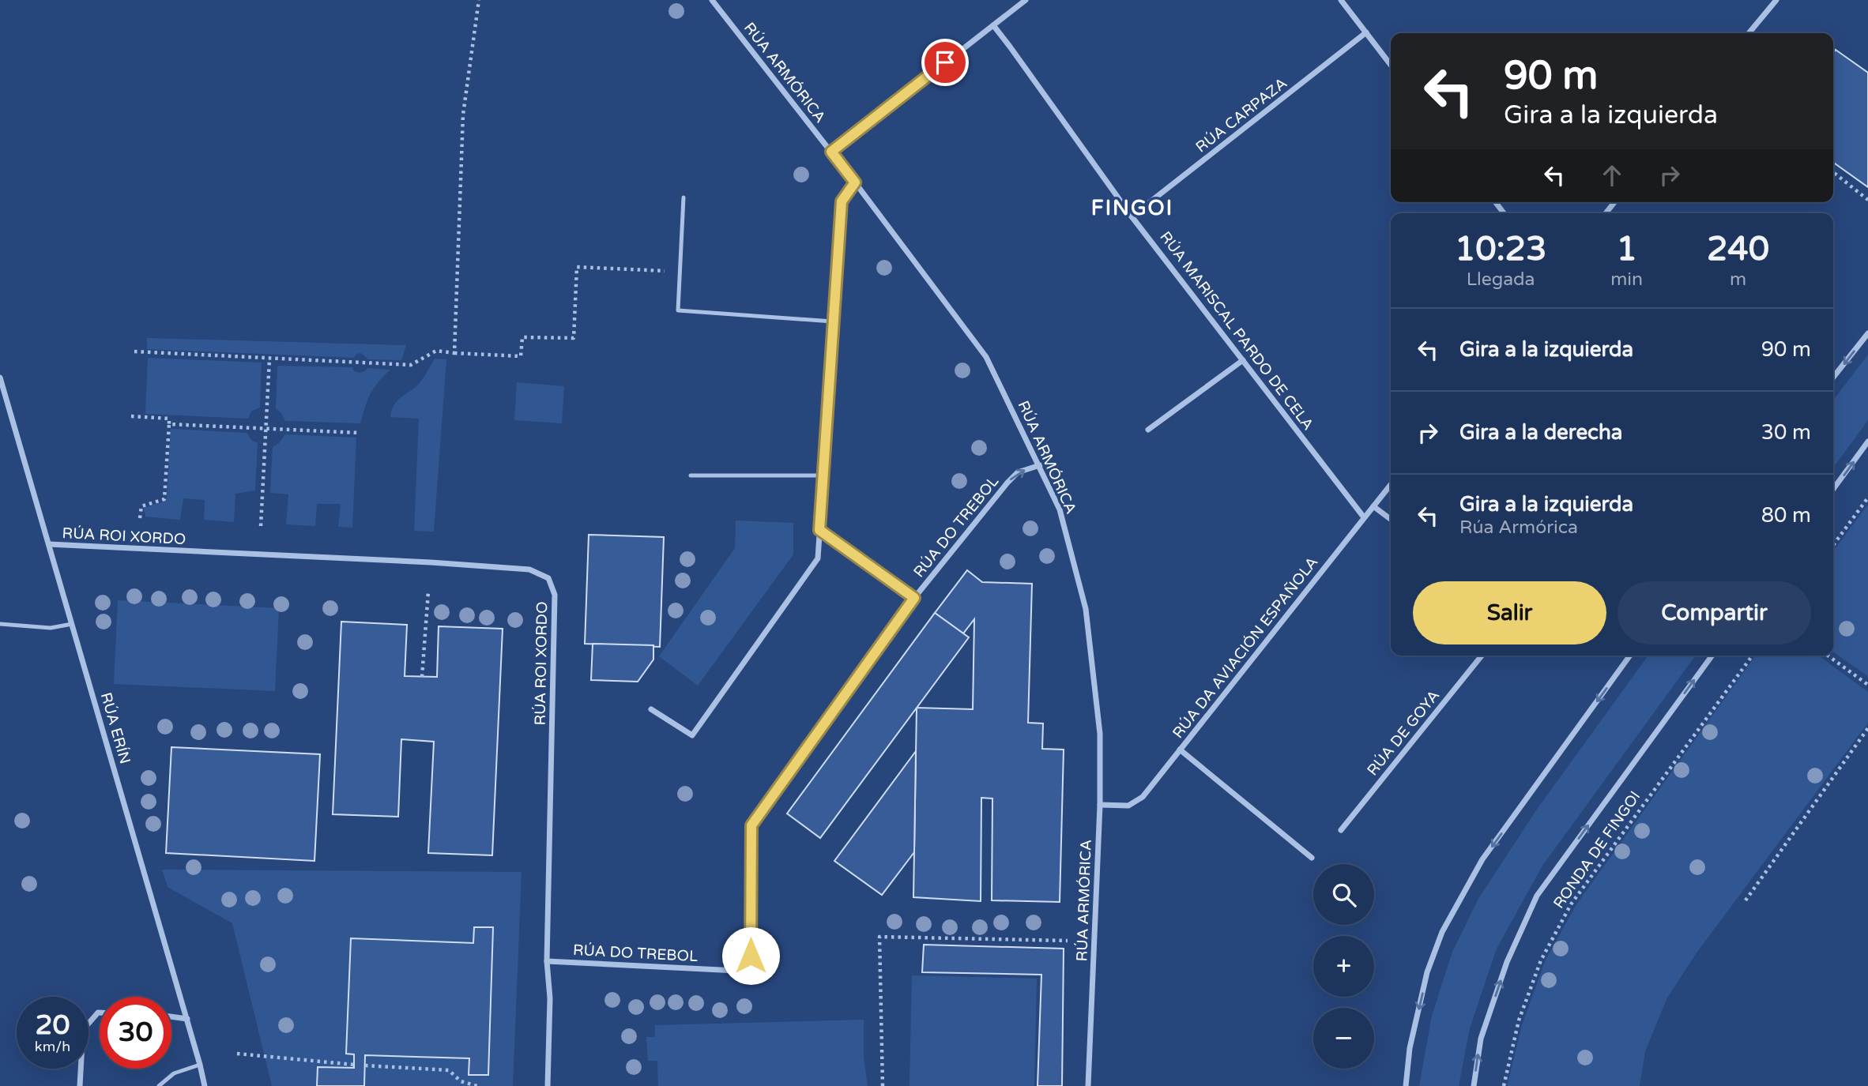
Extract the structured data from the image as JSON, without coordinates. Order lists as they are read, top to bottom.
{
  "streets": {
    "street": [
      "RÚA ARMÓRICA",
      "RÚA CARPAZA",
      "RÚA MARISCAL PARDO DE CELA",
      "RÚA DO TREBOL",
      "RÚA ROI XORDO",
      "RÚA DA AVIACIÓN ESPAÑOLA",
      "RÚA ERÍN",
      "RÚA DE GOYA",
      "RONDA DE FINGOI"
    ]
  },
  "crossings": [
    ["RÚA ARMÓRICA", "RÚA DO TREBOL"],
    ["RÚA ARMÓRICA", "RÚA DA AVIACIÓN ESPAÑOLA"],
    ["RÚA CARPAZA", "RÚA MARISCAL PARDO DE CELA"],
    ["RÚA MARISCAL PARDO DE CELA", "RÚA DA AVIACIÓN ESPAÑOLA"],
    ["RÚA DO TREBOL", "RÚA ROI XORDO"],
    ["RÚA ROI XORDO", "RÚA ERÍN"]
  ],
  "one_way": ["RONDA DE FINGOI"],
  "districts": ["FINGOI"],
  "page": {
    "turn": ["90 m", "Gira a la izquierda"],
    "eta": [
      "10:23",
      "Llegada",
      "1",
      "min",
      "240",
      "m"
    ],
    "list": [
      {
        "name": "Gira a la izquierda",
        "value": "90 m"
      },
      {
        "name": "Gira a la derecha",
        "value": "30 m"
      },
      {
        "name": "Gira a la izquierda",
        "note": "Rúa Armórica",
        "value": "80 m"
      }
    ],
    "buttons": ["Salir", "Compartir"],
    "map_buttons": ["+", "−"],
    "speed": "20 km/h",
    "limit": "30"
  }
}
